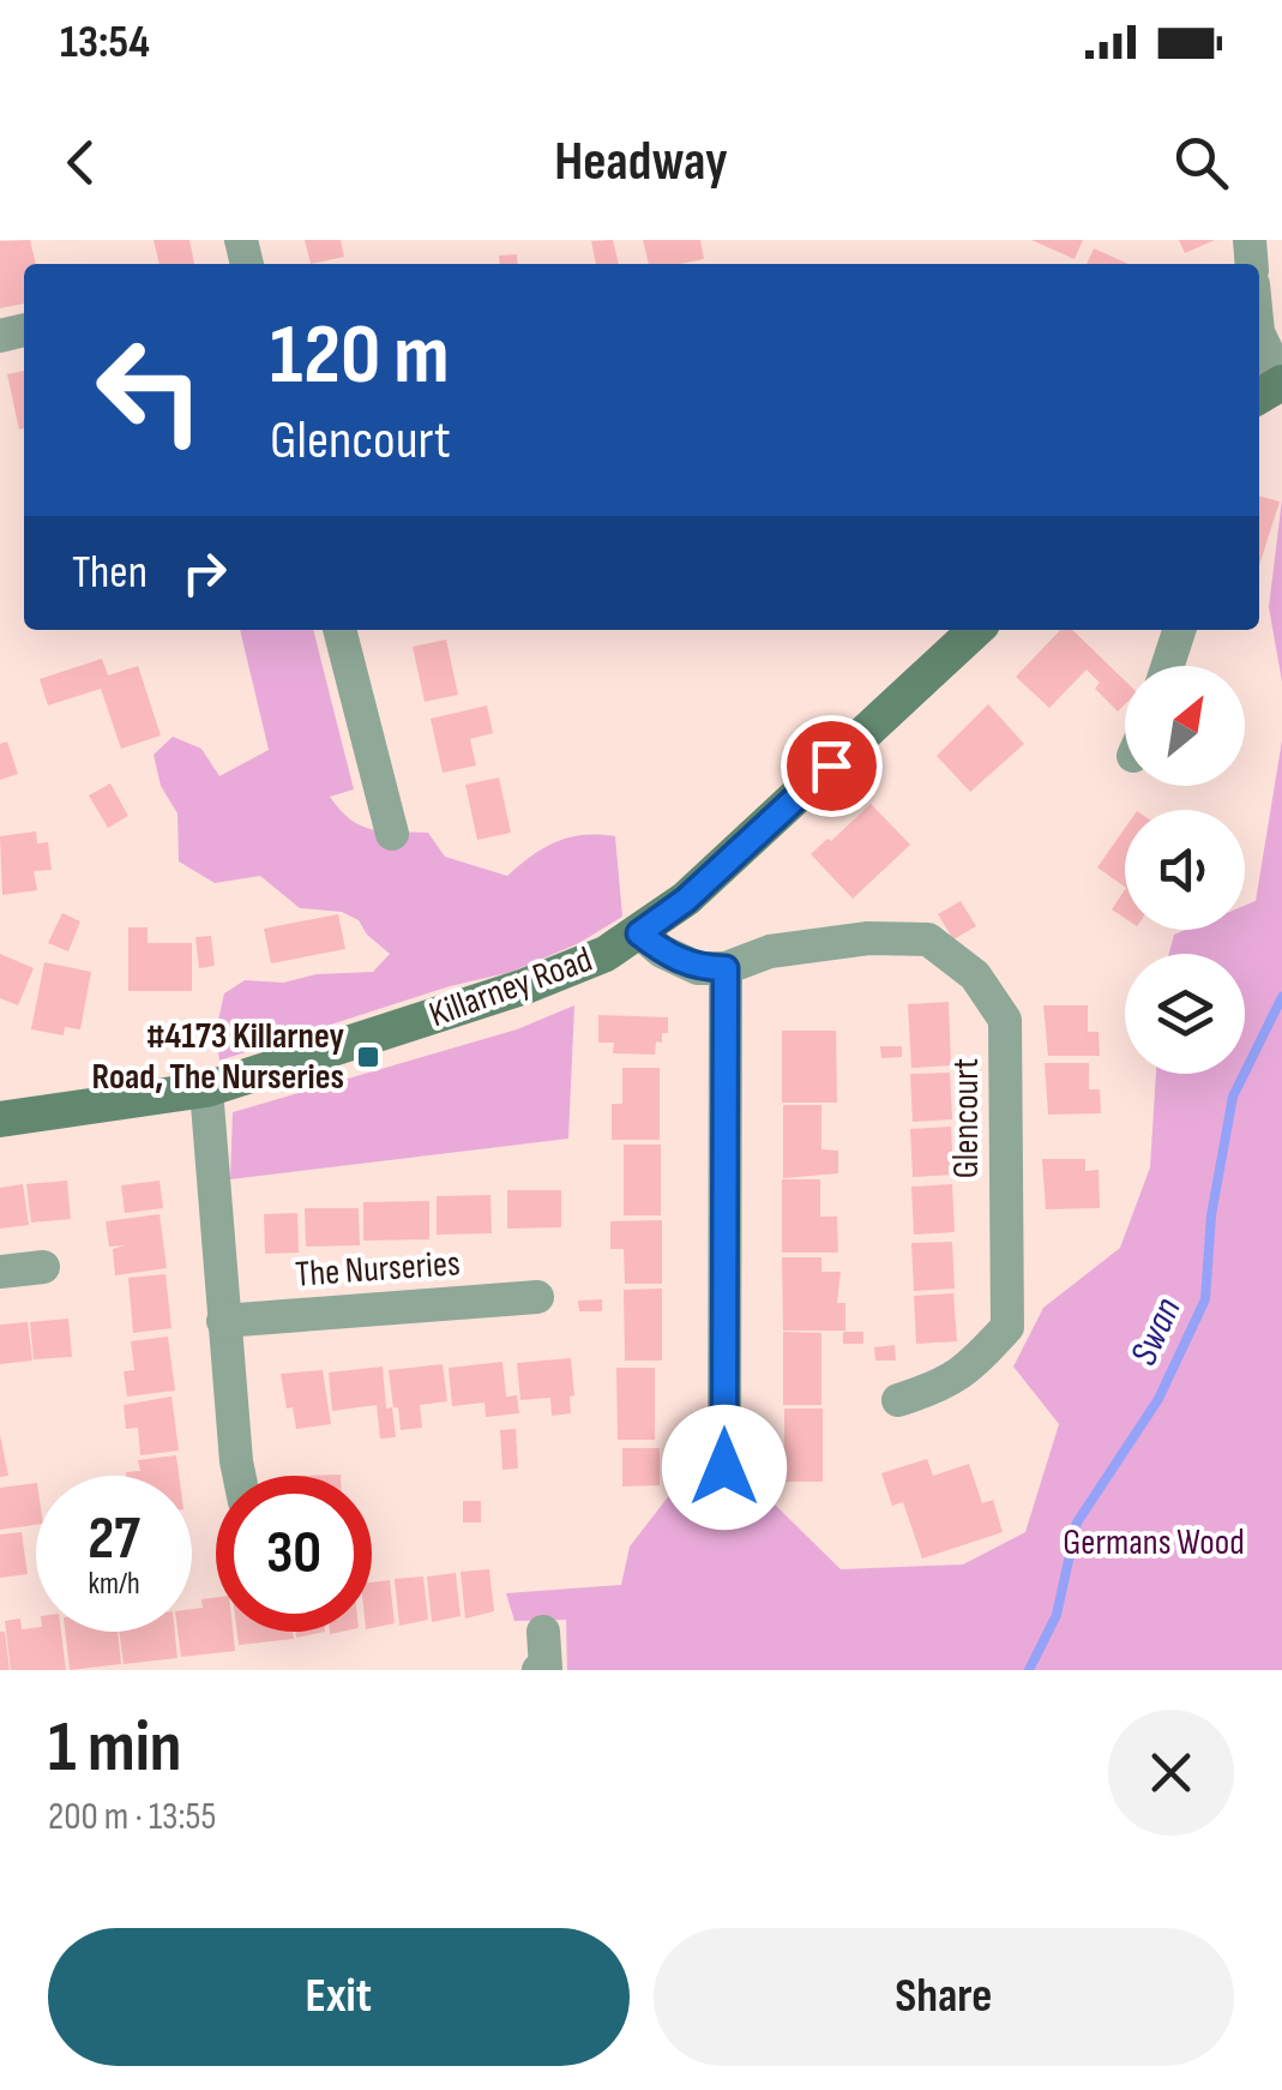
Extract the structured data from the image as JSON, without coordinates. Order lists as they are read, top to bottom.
{
  "streets": {
    "main road": ["Killarney Road"],
    "street": ["Glencourt", "The Nurseries"]
  },
  "water": ["Swan"],
  "parks": ["Germans Wood"],
  "places": {
    "transit": ["#4173 Killarney Road, The Nurseries"]
  },
  "north": "top right",
  "page": {
    "status": "13:54",
    "header": "Headway",
    "turn": ["120 m", "Glencourt"],
    "then": "Then",
    "speed": "27 km/h",
    "limit": "30",
    "heading": ["1 min", "200 m · 13:55"],
    "buttons": ["Exit", "Share"]
  }
}
